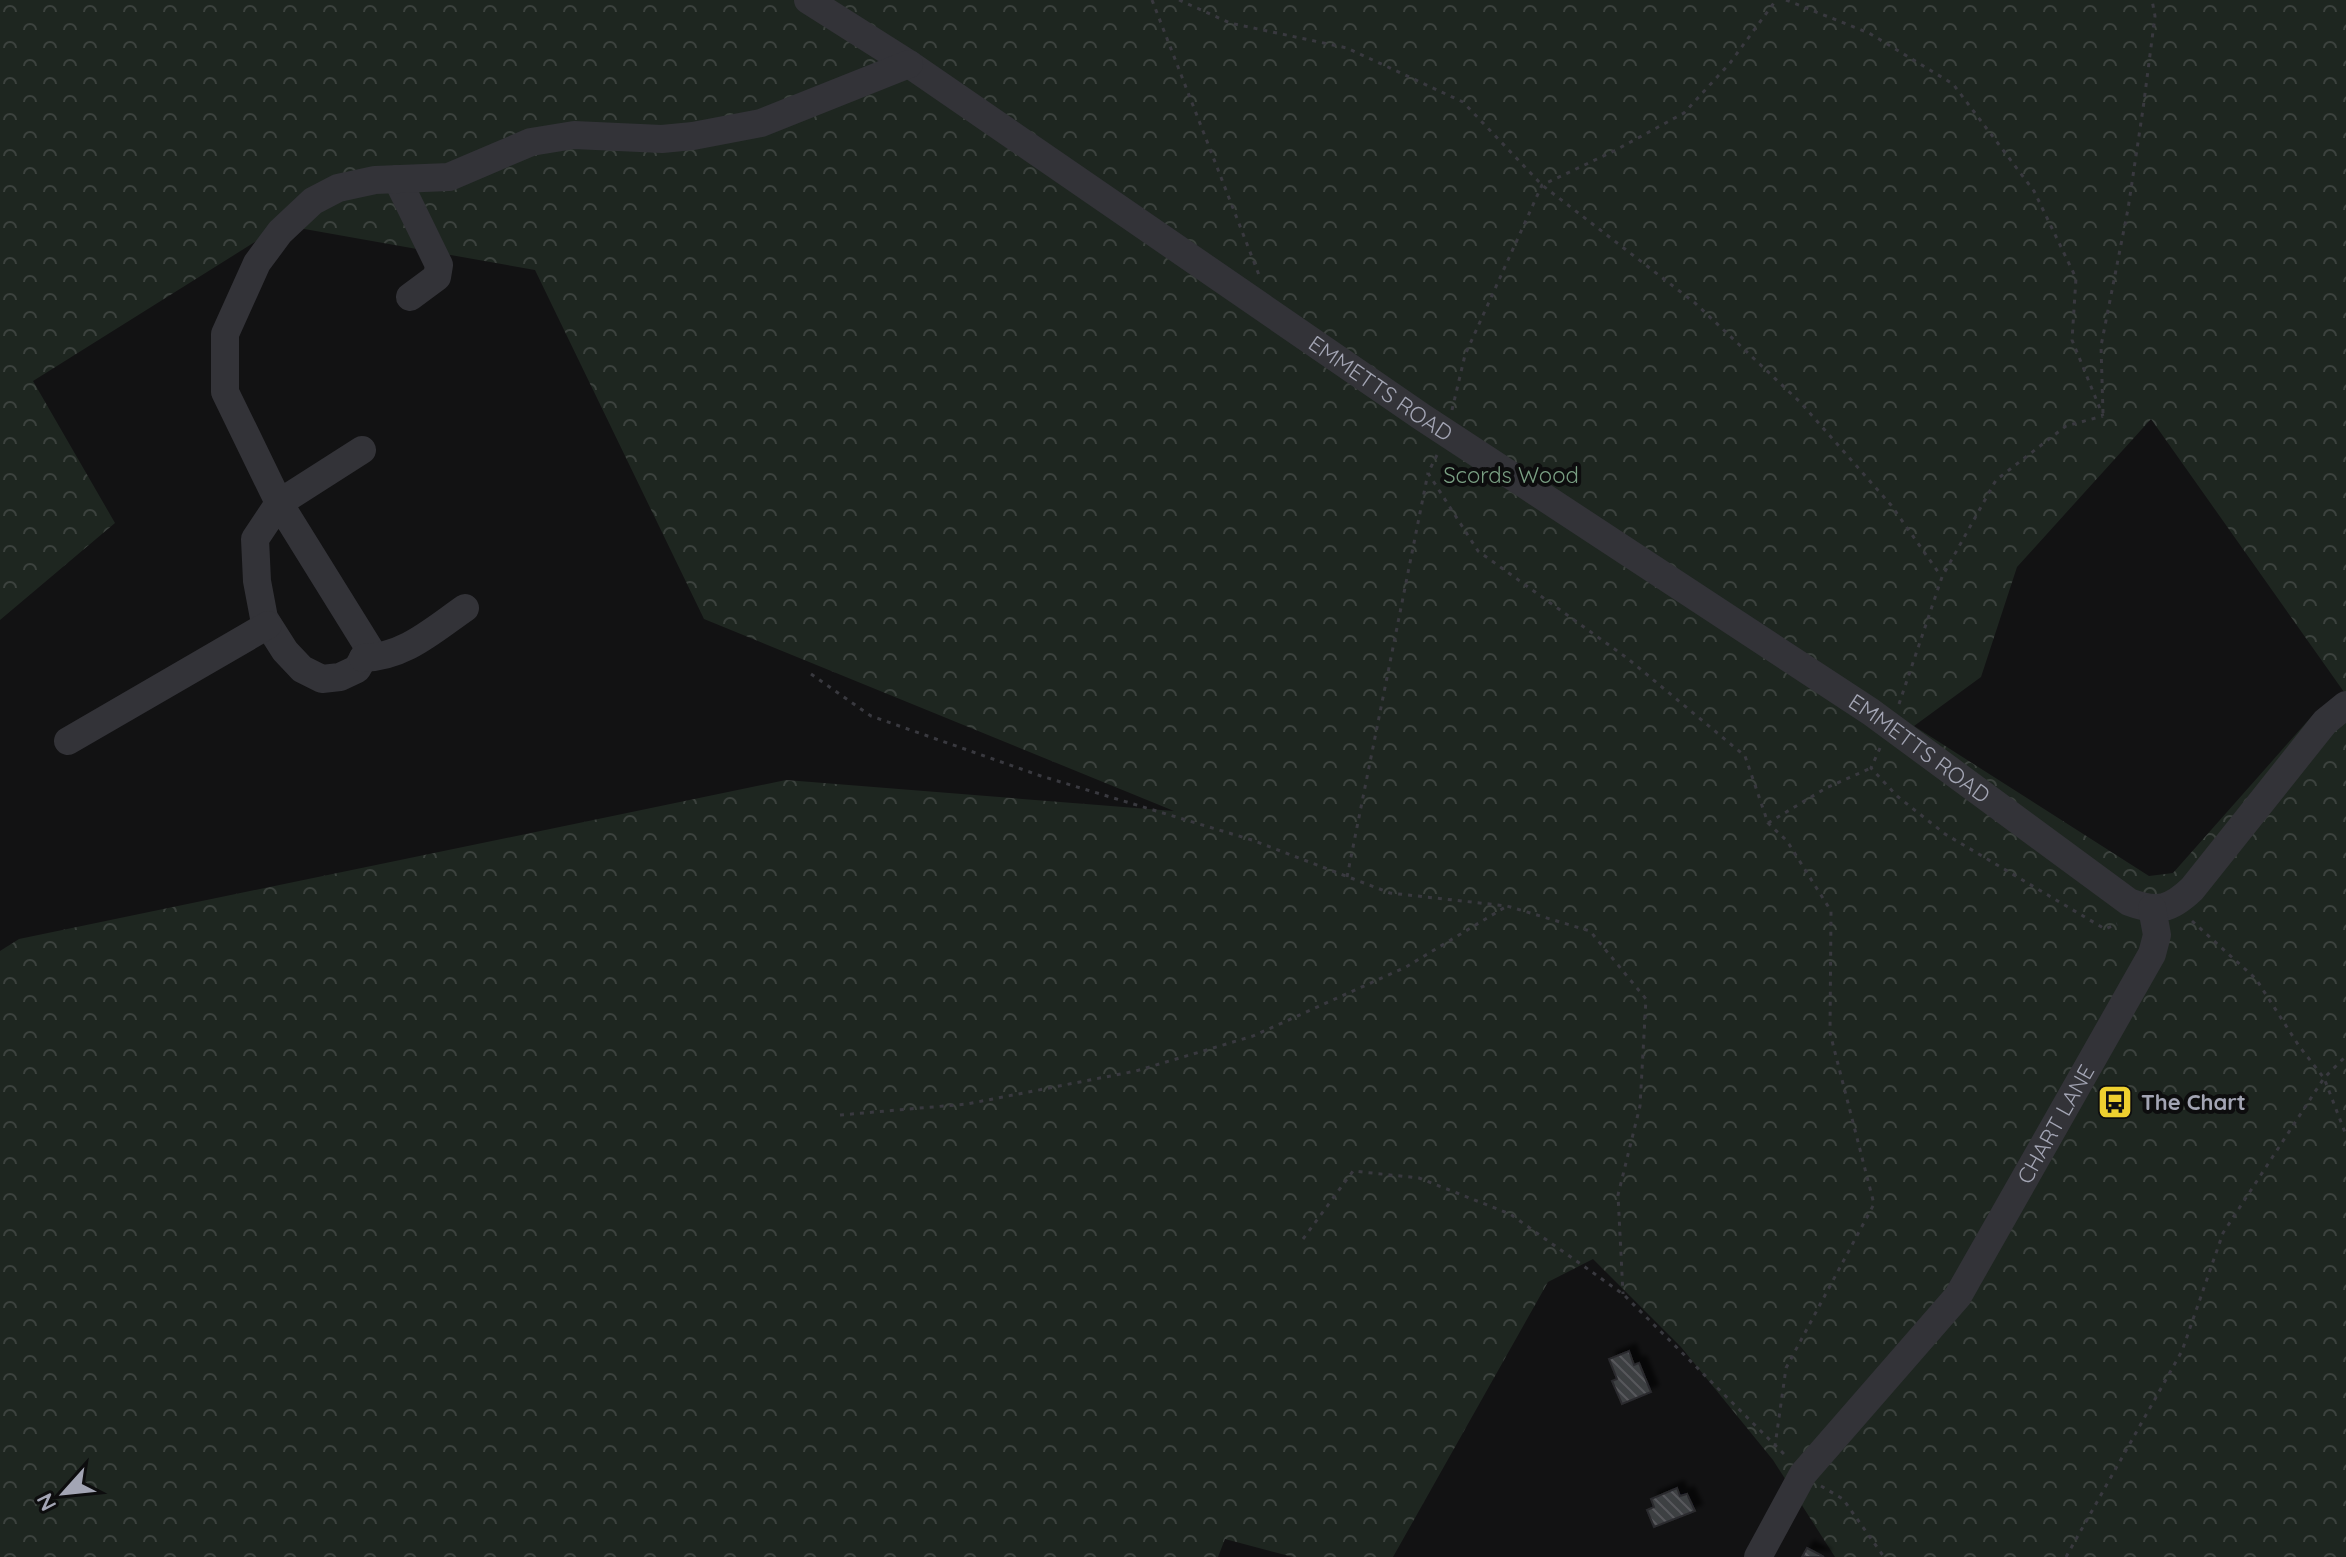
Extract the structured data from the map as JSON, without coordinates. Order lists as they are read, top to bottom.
{
  "streets": {
    "street": ["EMMETTS ROAD", "CHART LANE"]
  },
  "crossings": [
    ["EMMETTS ROAD", "CHART LANE"]
  ],
  "parks": ["Scords Wood"],
  "places": {
    "bus stop": ["The Chart"]
  },
  "north": "bottom left"
}
